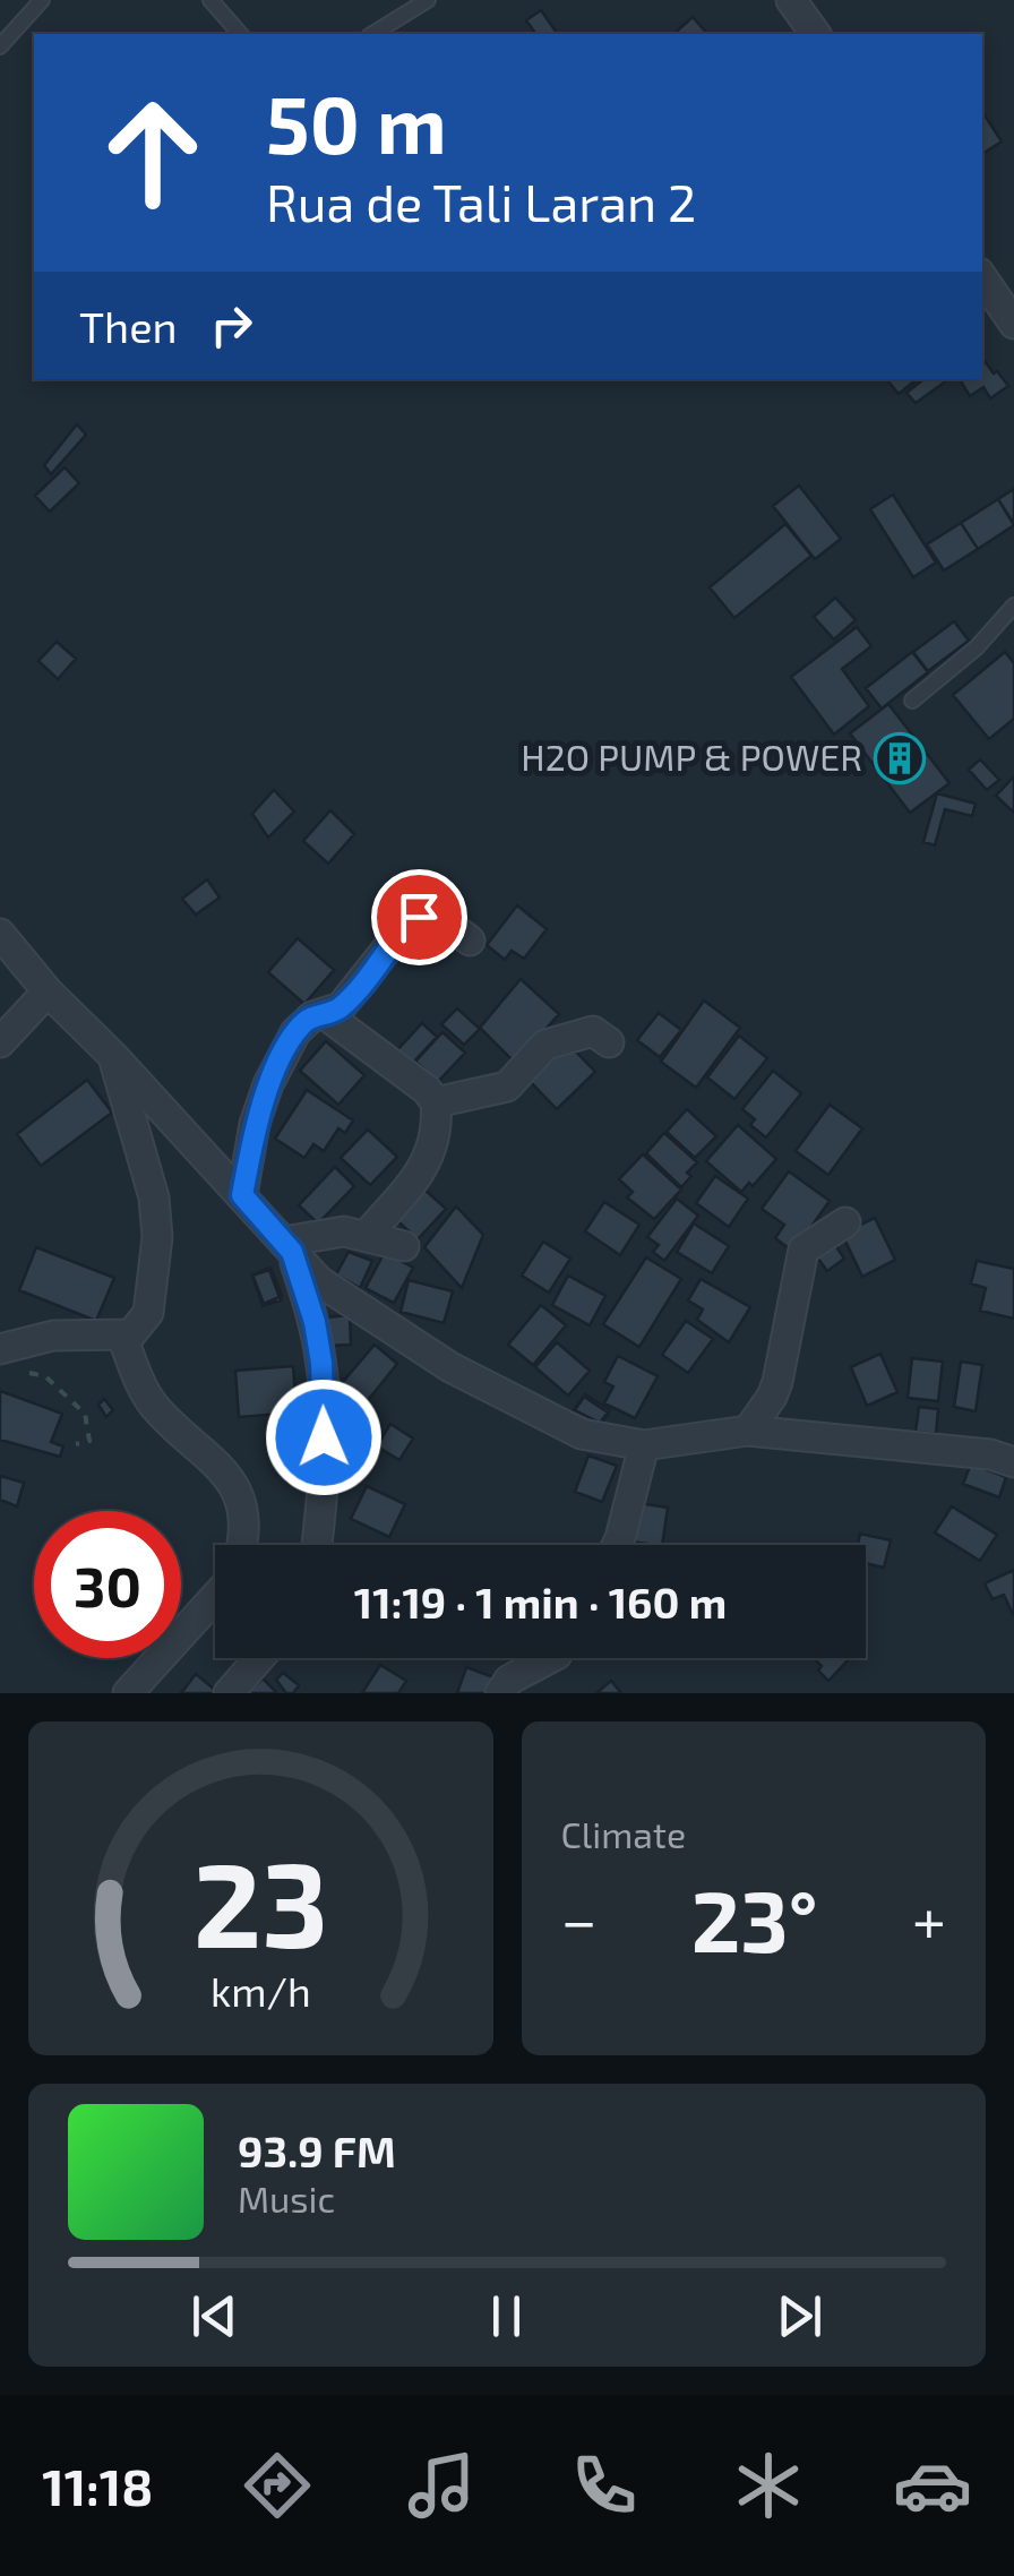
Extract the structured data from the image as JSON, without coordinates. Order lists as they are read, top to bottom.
{
  "places": {
    "building": ["H2O PUMP & POWER"]
  },
  "page": {
    "turn": ["50 m", "Rua de Tali Laran 2"],
    "then": "Then",
    "limit": "30",
    "trip": "11:19 · 1 min · 160 m",
    "tile": "Climate",
    "heat": ["−", "23°", "+"],
    "song": ["93.9 FM", "Music"],
    "tabs": "11:18",
    "gauge": ["23", "km/h"]
  }
}
